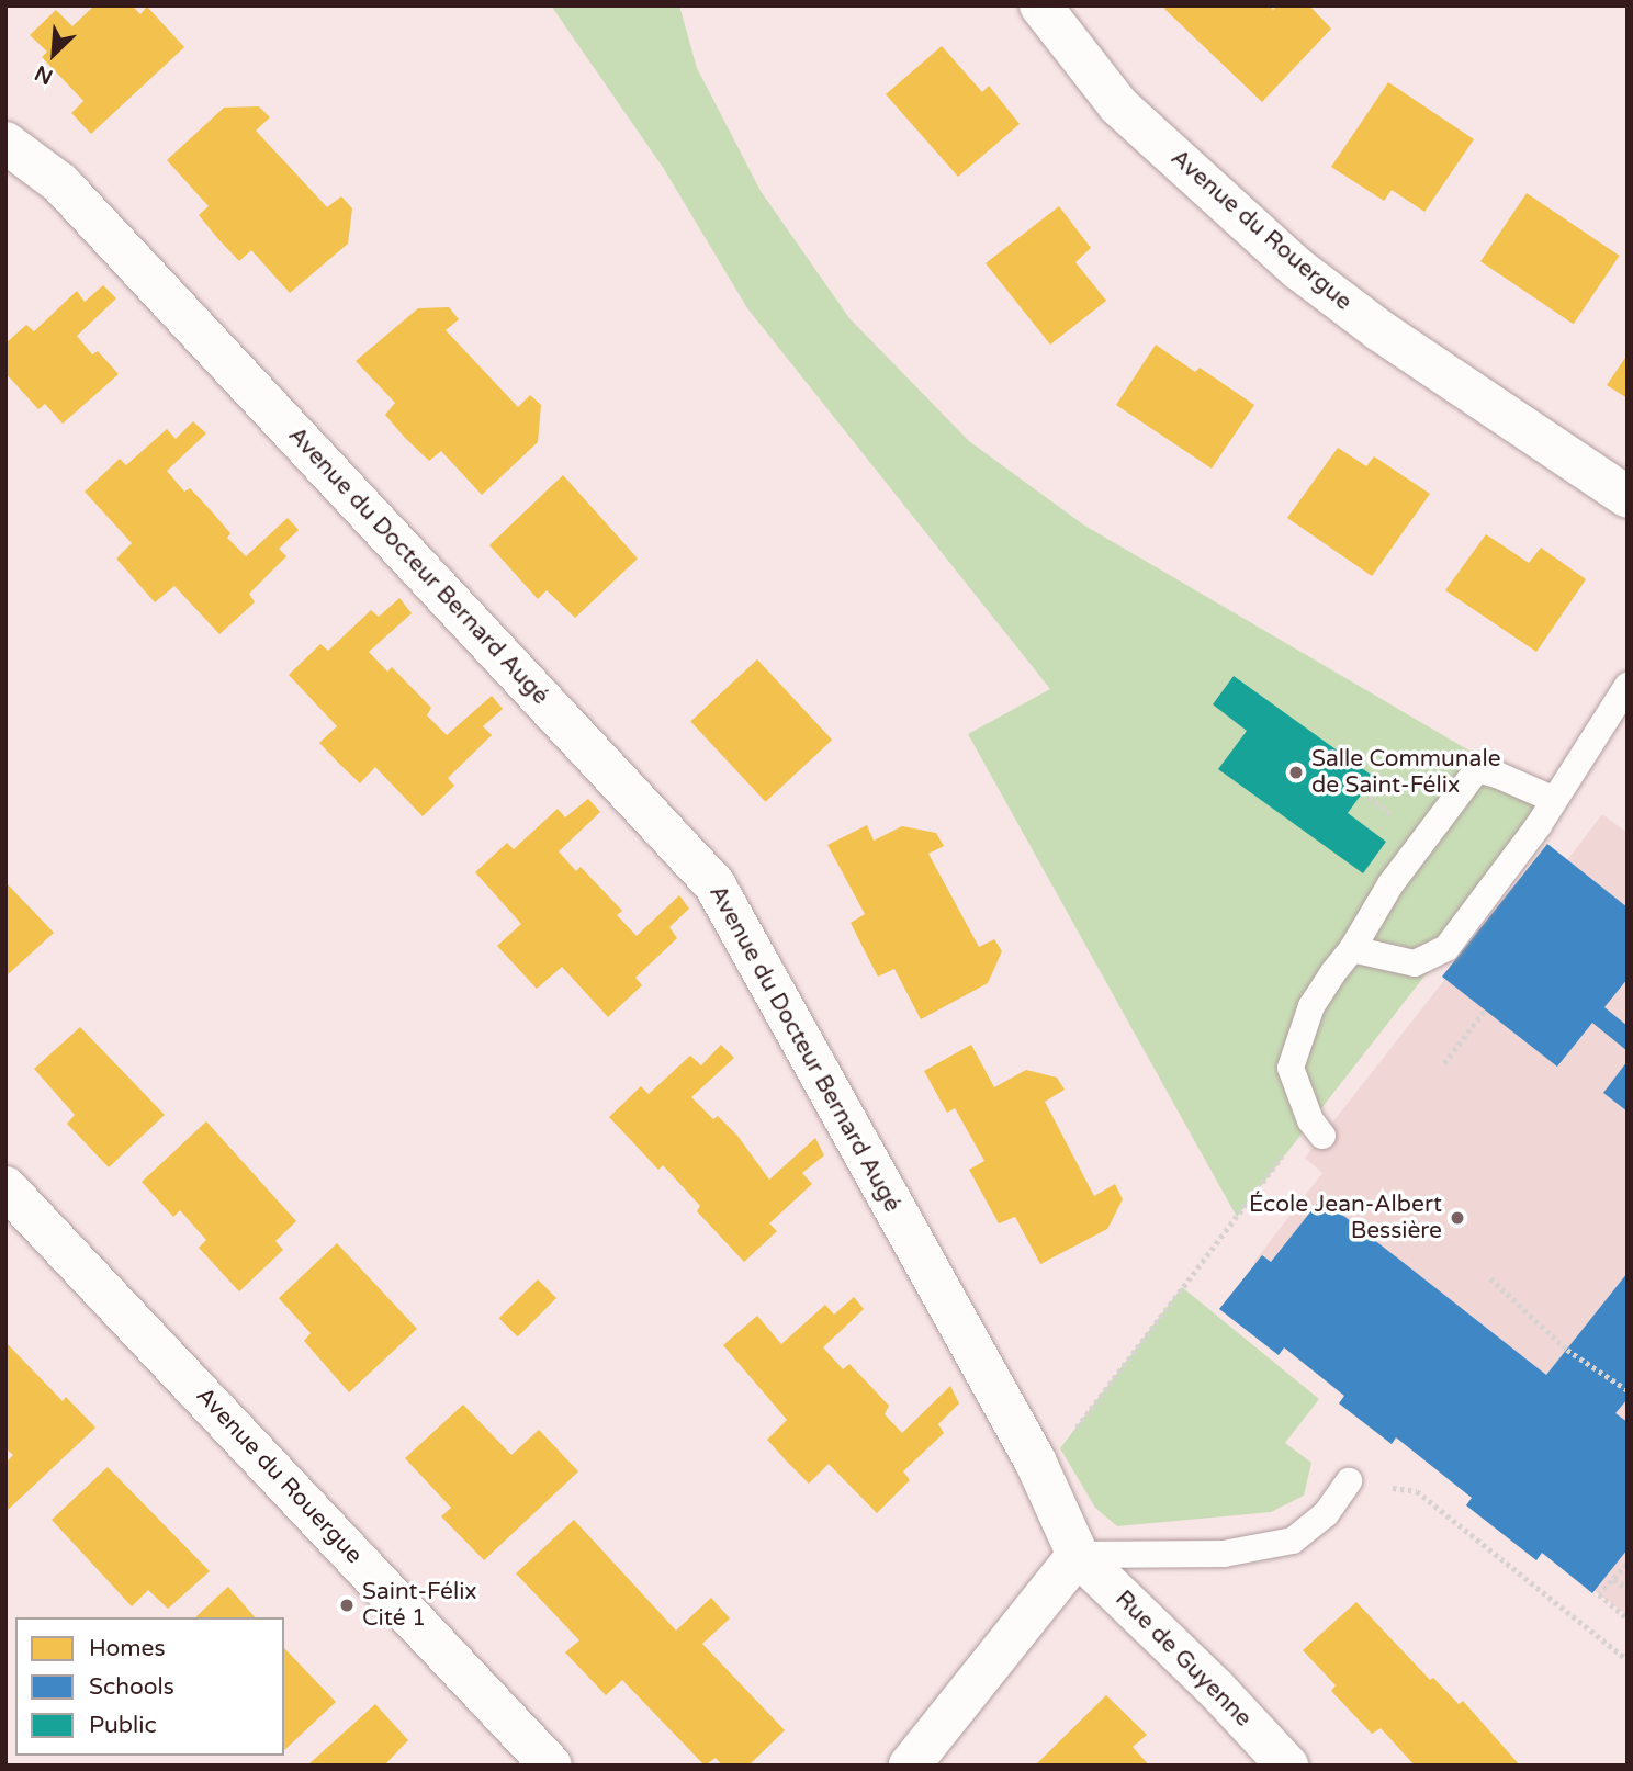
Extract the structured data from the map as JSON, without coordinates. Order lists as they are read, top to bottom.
{
  "streets": {
    "street": ["Avenue du Rouergue", "Avenue du Docteur Bernard Augé", "Rue de Guyenne"]
  },
  "crossings": [
    ["Avenue du Docteur Bernard Augé", "Rue de Guyenne"]
  ],
  "places": ["Salle Communale de Saint-Félix", "École Jean-Albert Bessière", "Saint-Félix Cité 1"],
  "legend": ["Homes", "Schools", "Public"],
  "north": "bottom left"
}
